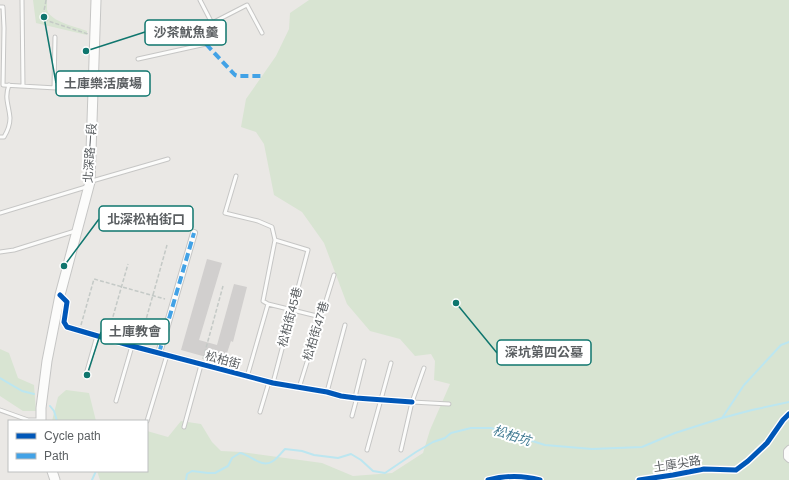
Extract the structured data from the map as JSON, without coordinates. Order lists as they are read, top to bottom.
{
  "streets": {
    "main road": ["北深路一段"],
    "street": ["松柏街", "土庫尖路"],
    "lane": ["松柏街45巷", "松柏街47巷"]
  },
  "crossings": [
    ["北深路一段", "松柏街"],
    ["松柏街45巷", "松柏街"],
    ["松柏街47巷", "松柏街"]
  ],
  "water": ["松柏坑"],
  "places": [
    "土庫樂活廣場",
    "沙茶魷魚羹",
    "北深松柏街口",
    "深坑第四公墓",
    "土庫教會"
  ],
  "legend": ["Cycle path", "Path"]
}
